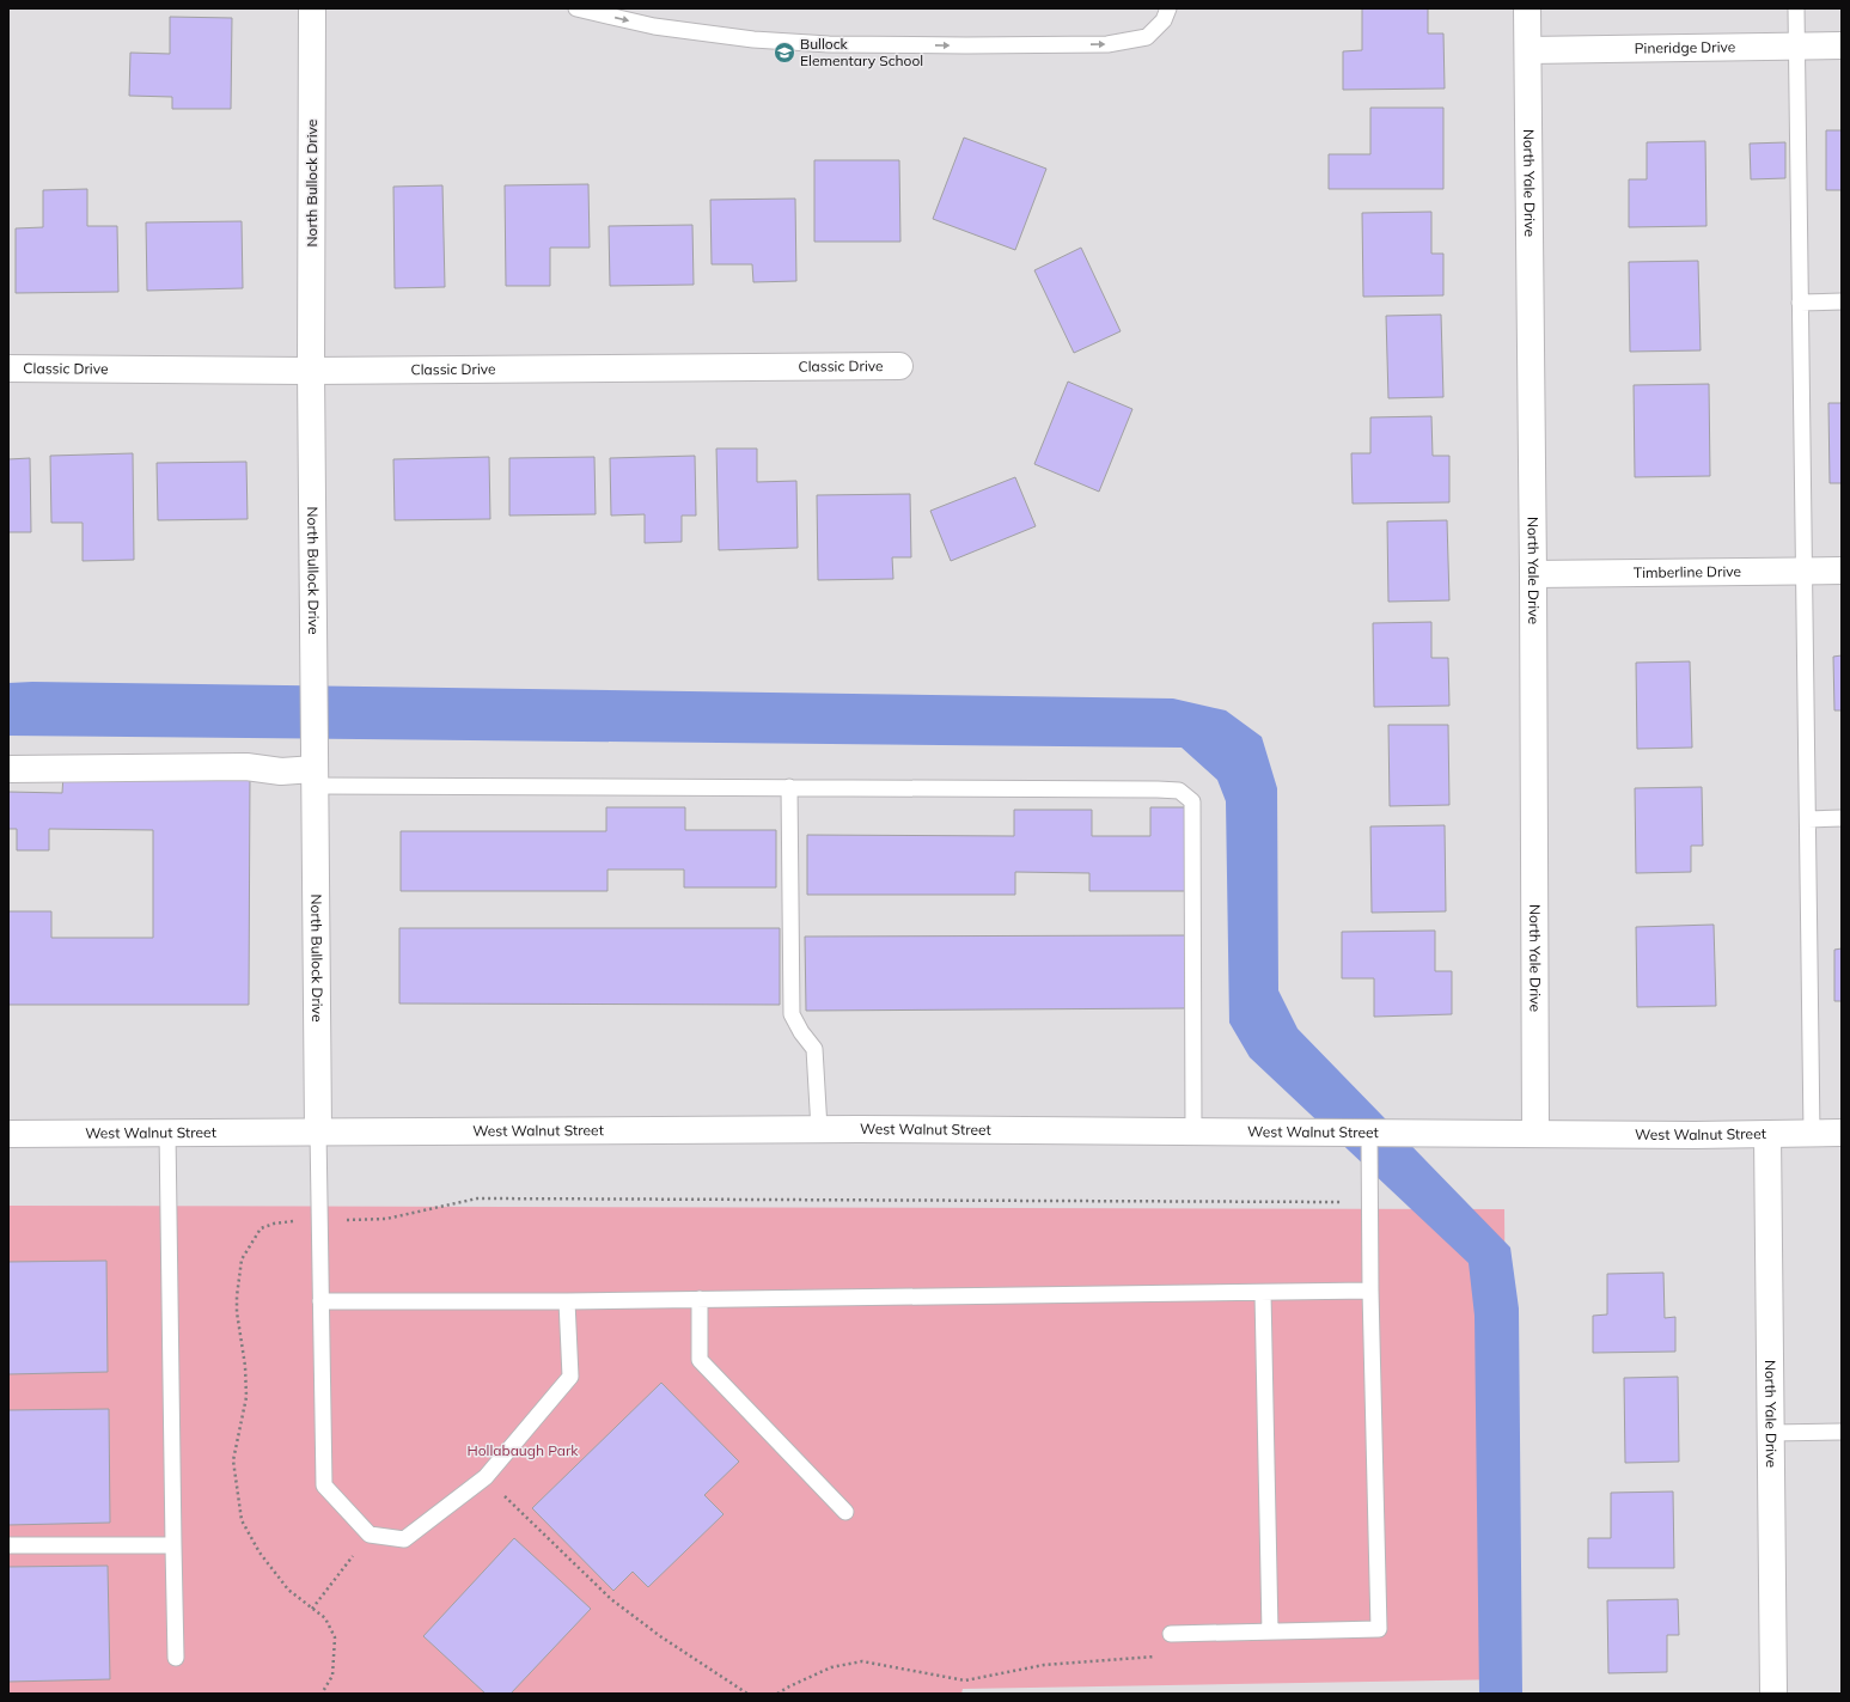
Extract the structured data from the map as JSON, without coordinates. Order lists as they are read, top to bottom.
{
  "streets": {
    "street": [
      "Pineridge Drive",
      "North Bullock Drive",
      "North Yale Drive",
      "Classic Drive",
      "Timberline Drive",
      "West Walnut Street"
    ]
  },
  "crossings": [
    ["Pineridge Drive", "North Yale Drive"],
    ["North Bullock Drive", "Classic Drive"],
    ["North Bullock Drive", "West Walnut Street"],
    ["North Yale Drive", "Timberline Drive"],
    ["North Yale Drive", "West Walnut Street"]
  ],
  "parks": ["Hollabaugh Park"],
  "places": {
    "school or university": ["Bullock Elementary School"]
  }
}
